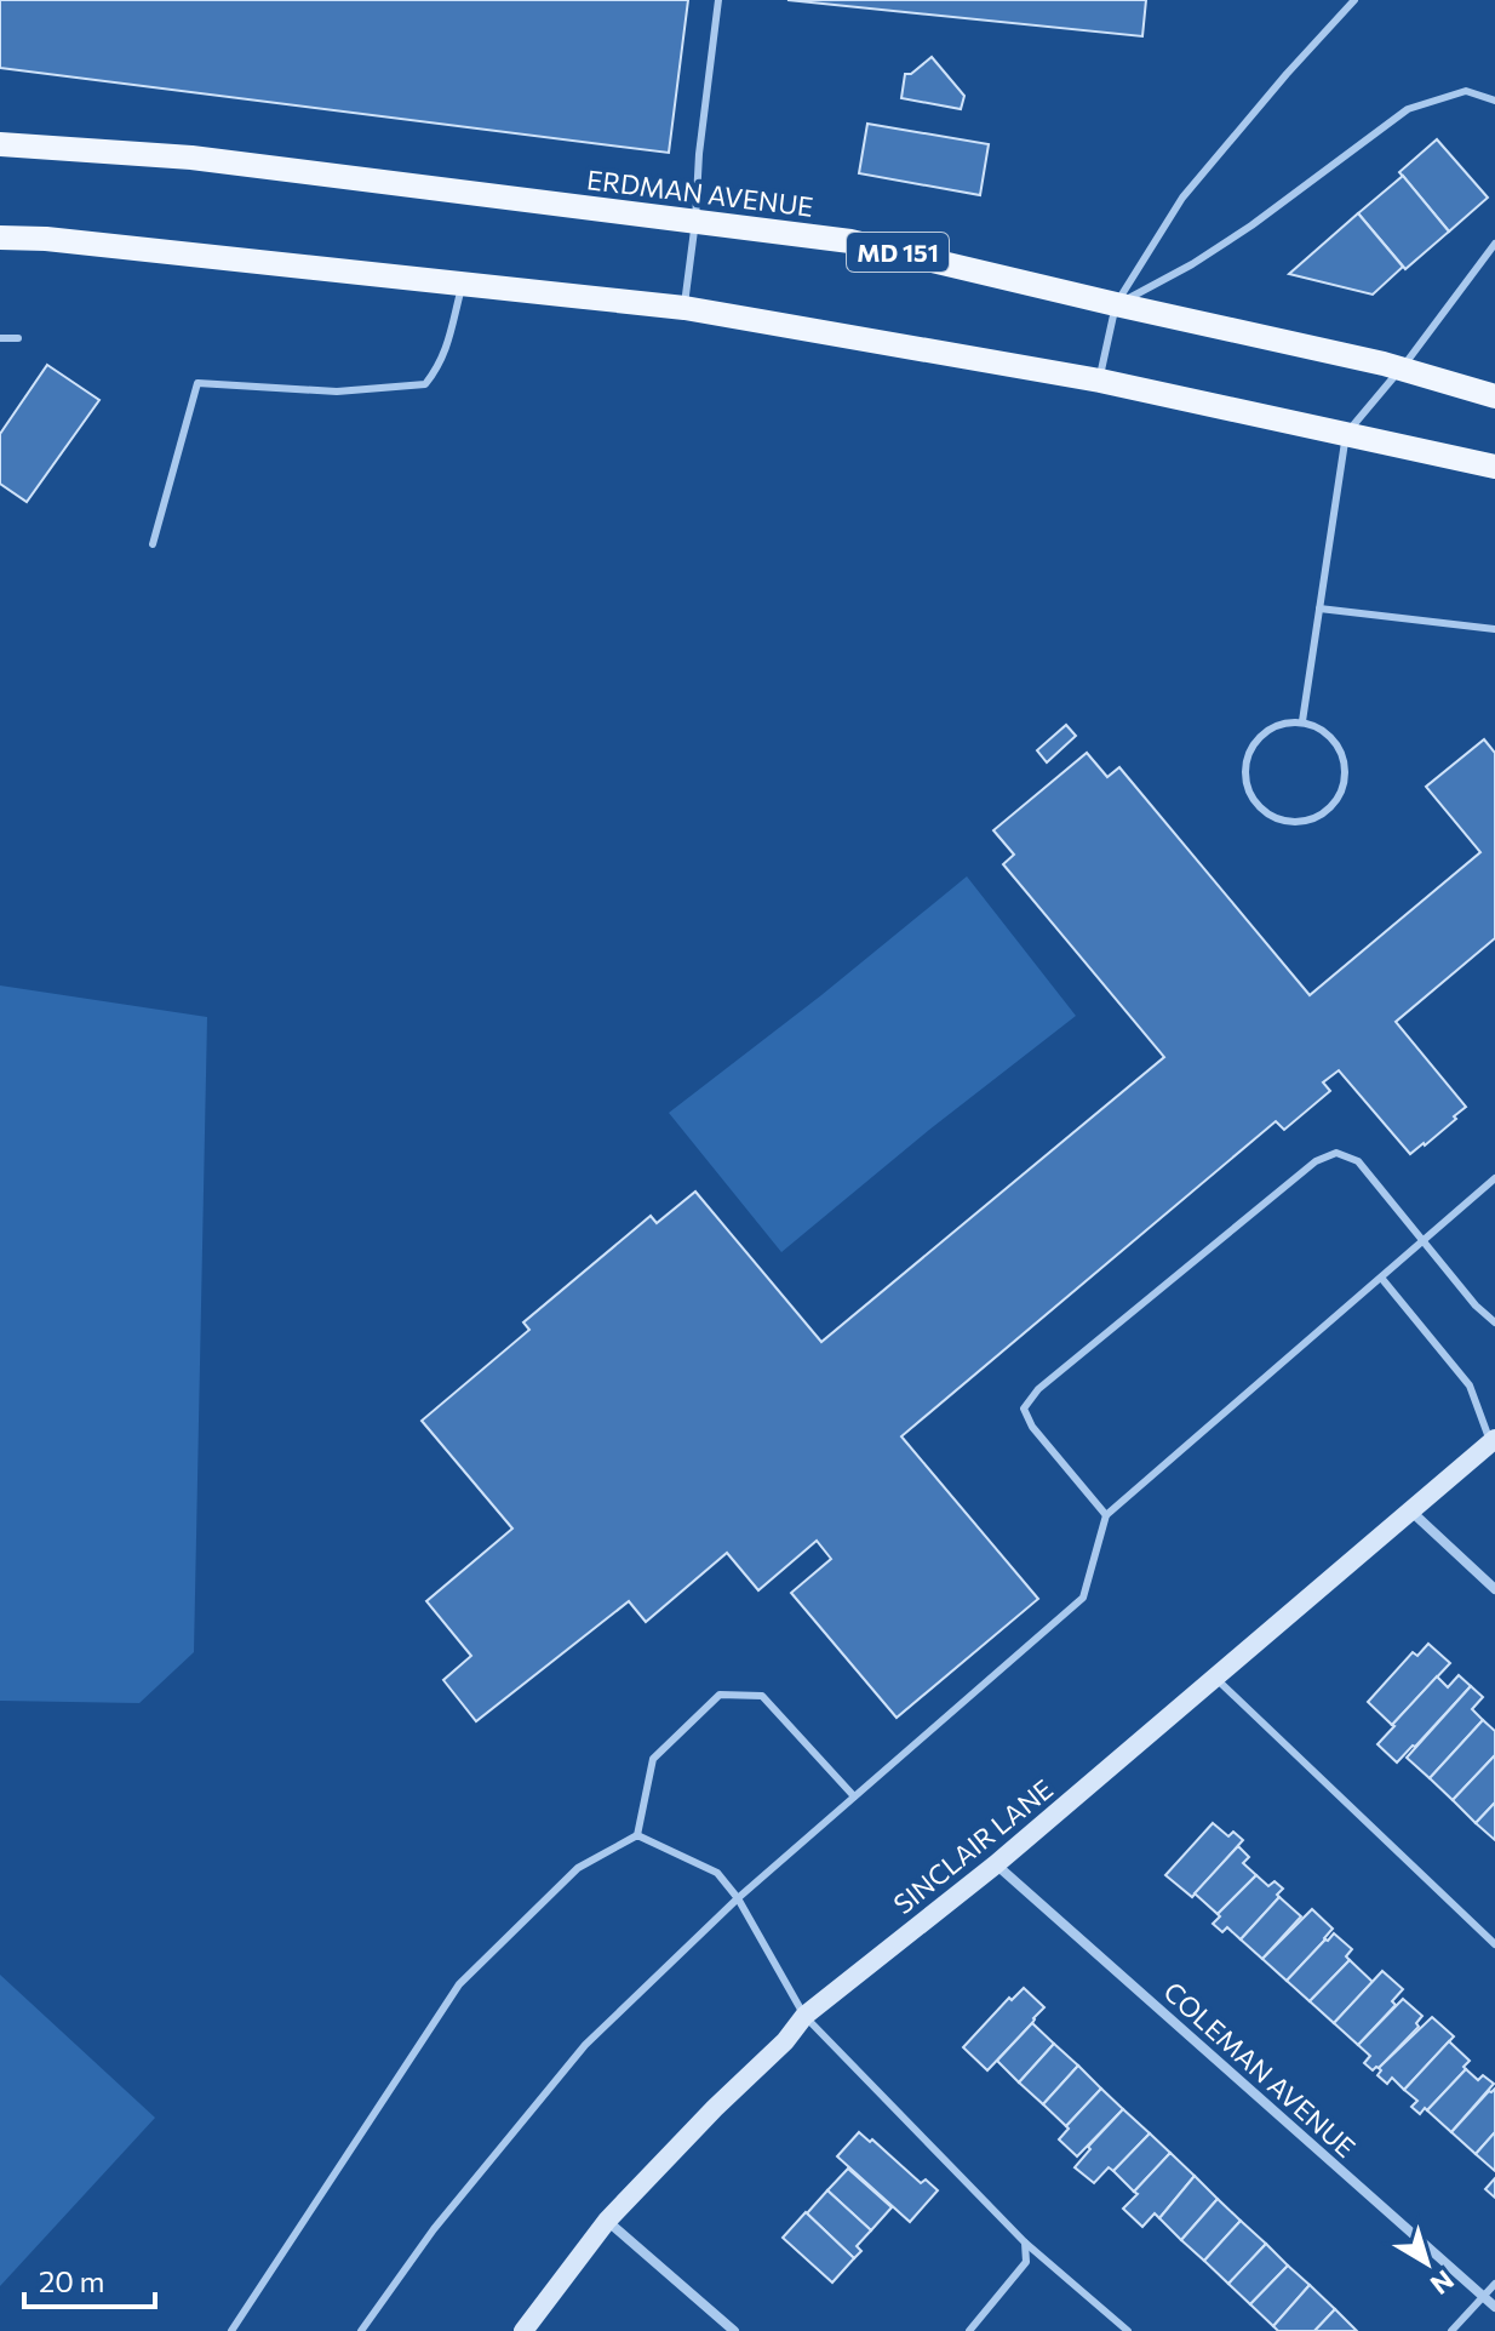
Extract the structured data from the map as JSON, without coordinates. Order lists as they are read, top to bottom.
{
  "streets": {
    "main road": ["ERDMAN AVENUE", "MD 151", "SINCLAIR LANE"],
    "street": ["COLEMAN AVENUE"]
  },
  "crossings": [
    ["SINCLAIR LANE", "COLEMAN AVENUE"]
  ],
  "scale_bar": "20 m",
  "north": "bottom right"
}
